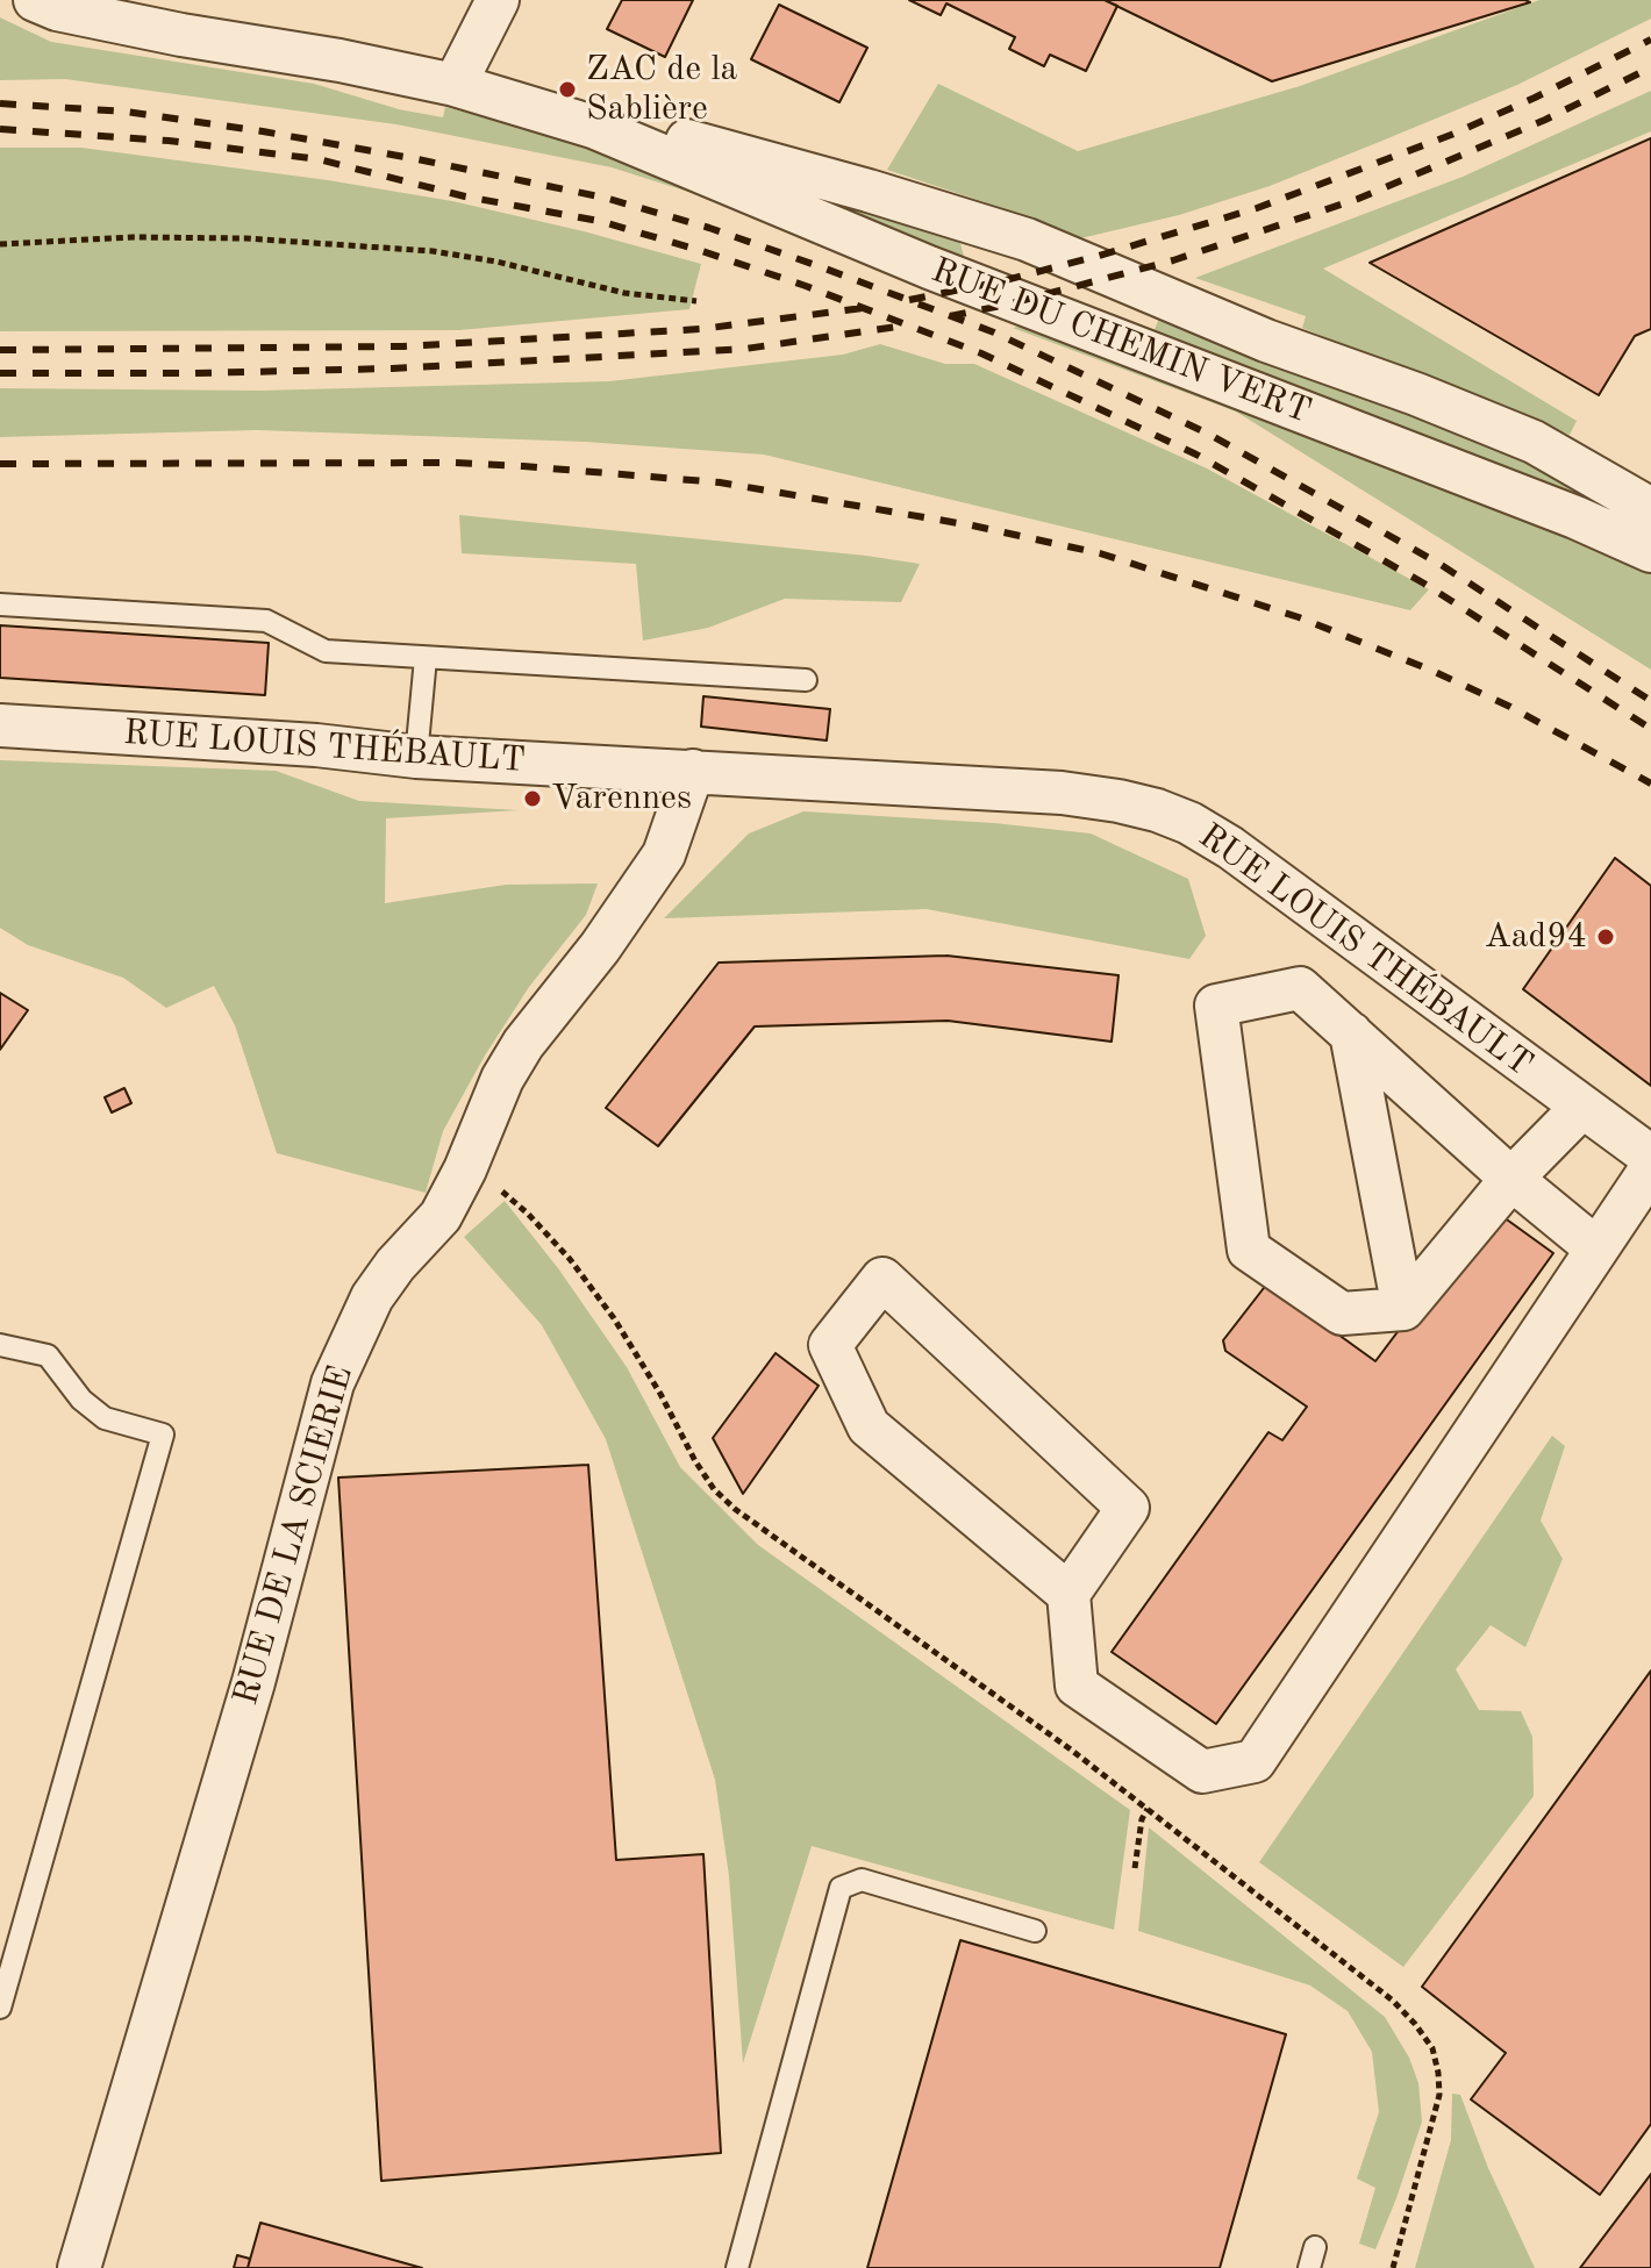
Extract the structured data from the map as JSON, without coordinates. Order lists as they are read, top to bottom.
{
  "streets": {
    "street": ["RUE DU CHEMIN VERT", "RUE LOUIS THÉBAULT", "RUE DE LA SCIERIE"]
  },
  "crossings": [
    ["RUE LOUIS THÉBAULT", "RUE DE LA SCIERIE"]
  ],
  "places": ["ZAC de la Sablière", "Varennes", "Aad94"]
}
